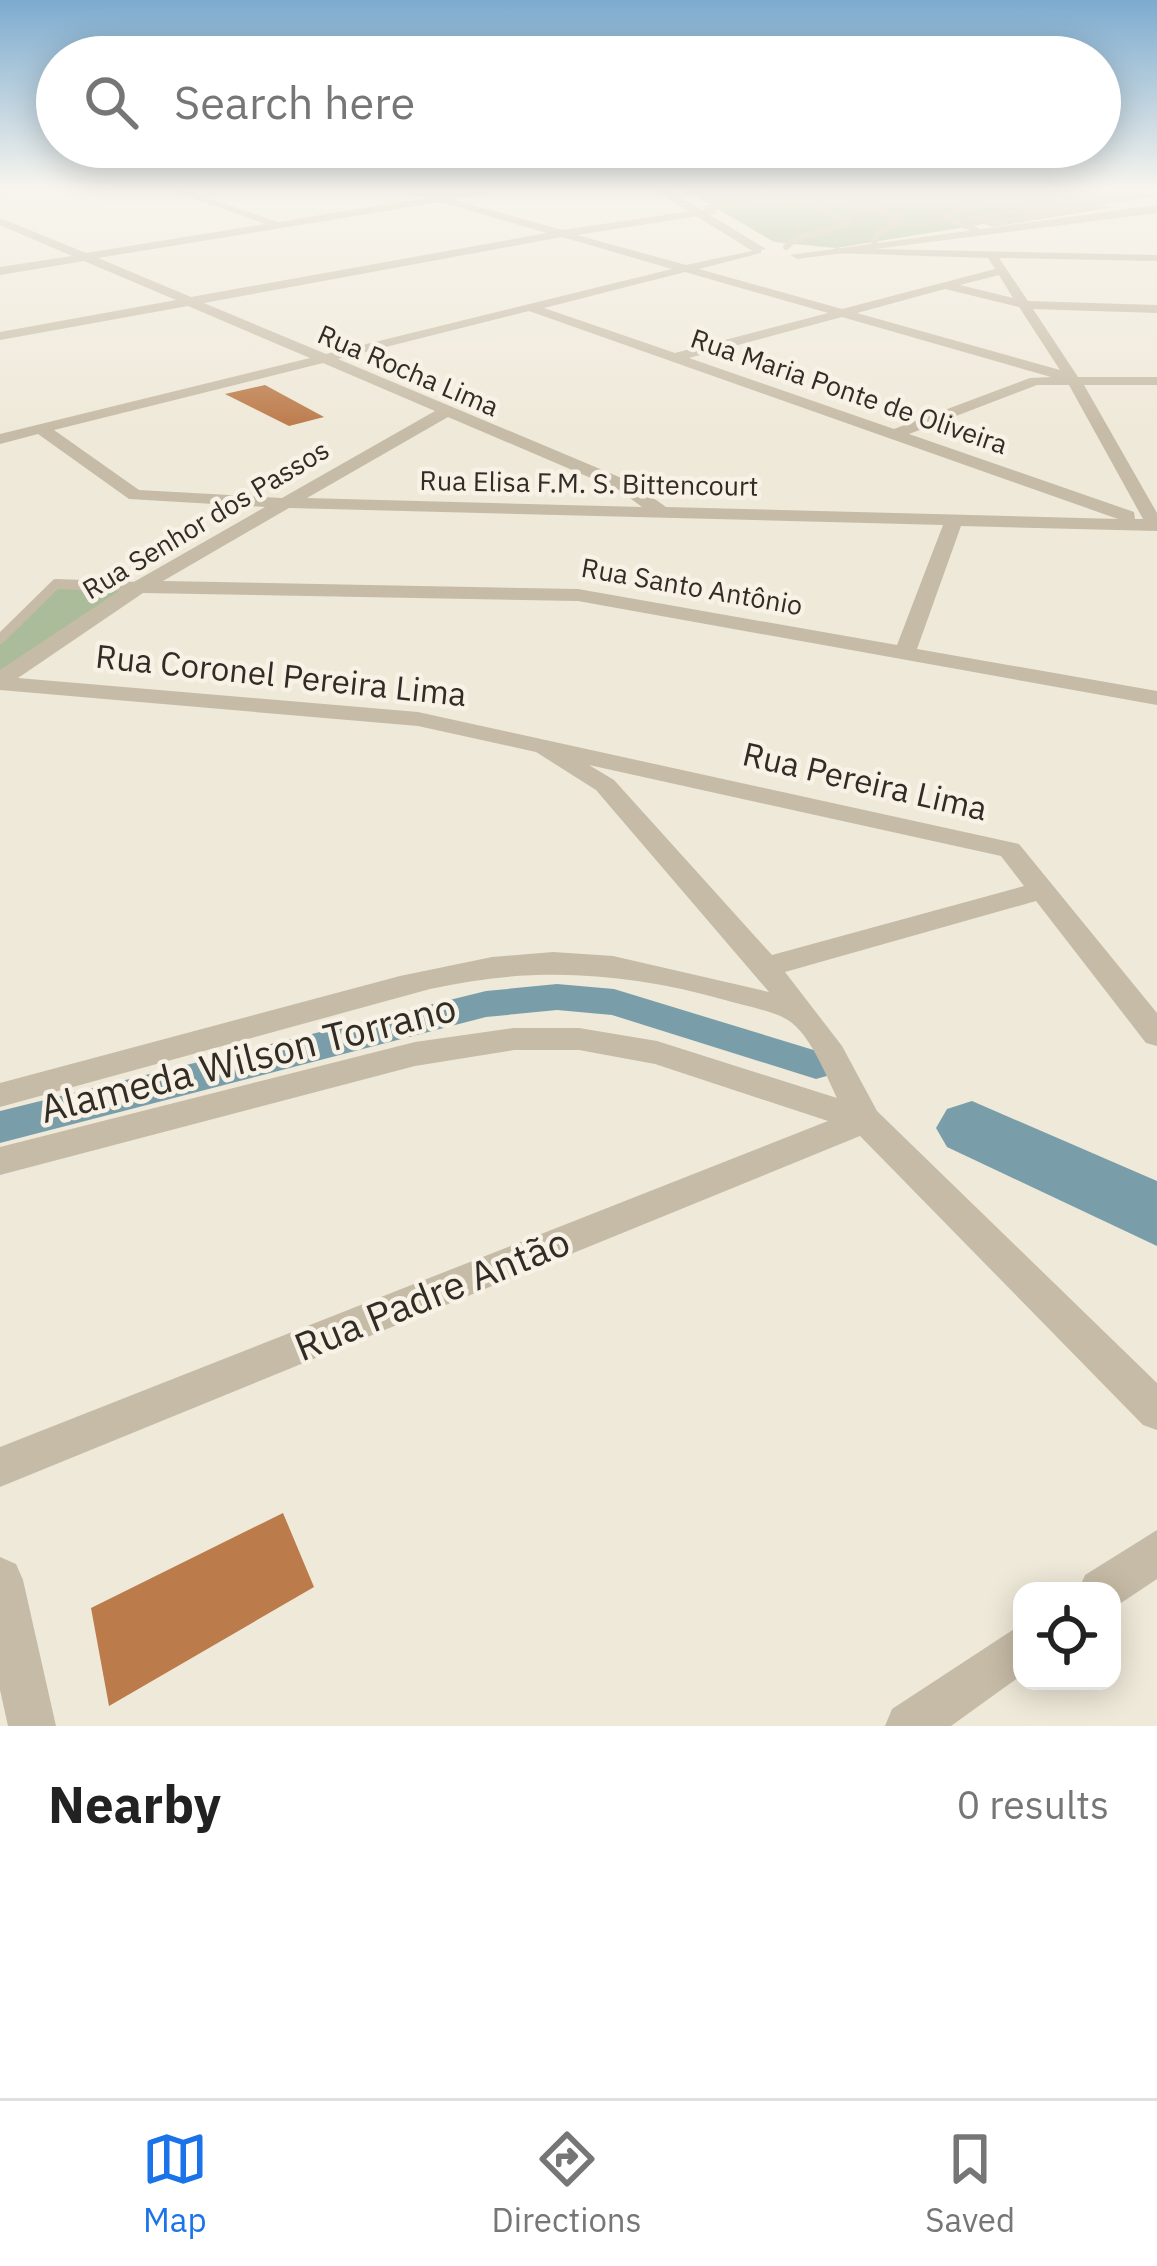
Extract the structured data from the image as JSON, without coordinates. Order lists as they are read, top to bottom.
{
  "streets": {
    "street": [
      "Rua Rocha Lima",
      "Rua Maria Ponte de Oliveira",
      "Rua Elisa F.M. S. Bittencourt",
      "Rua Senhor dos Passos",
      "Rua Santo Antônio",
      "Rua Coronel Pereira Lima",
      "Rua Pereira Lima",
      "Alameda Wilson Torrano",
      "Rua Padre Antão"
    ]
  },
  "crossings": [
    ["Rua Rocha Lima", "Rua Elisa F.M. S. Bittencourt"],
    ["Rua Rocha Lima", "Rua Senhor dos Passos"],
    ["Rua Maria Ponte de Oliveira", "Rua Elisa F.M. S. Bittencourt"],
    ["Rua Elisa F.M. S. Bittencourt", "Rua Senhor dos Passos"],
    ["Rua Senhor dos Passos", "Rua Santo Antônio"],
    ["Rua Senhor dos Passos", "Rua Coronel Pereira Lima"],
    ["Rua Coronel Pereira Lima", "Rua Pereira Lima"],
    ["Rua Coronel Pereira Lima", "Alameda Wilson Torrano"],
    ["Rua Coronel Pereira Lima", "Rua Padre Antão"],
    ["Alameda Wilson Torrano", "Rua Padre Antão"]
  ],
  "page": {
    "search": "Search here",
    "heading": ["Nearby", "0 results"],
    "nav": ["Map", "Directions", "Saved"]
  }
}
